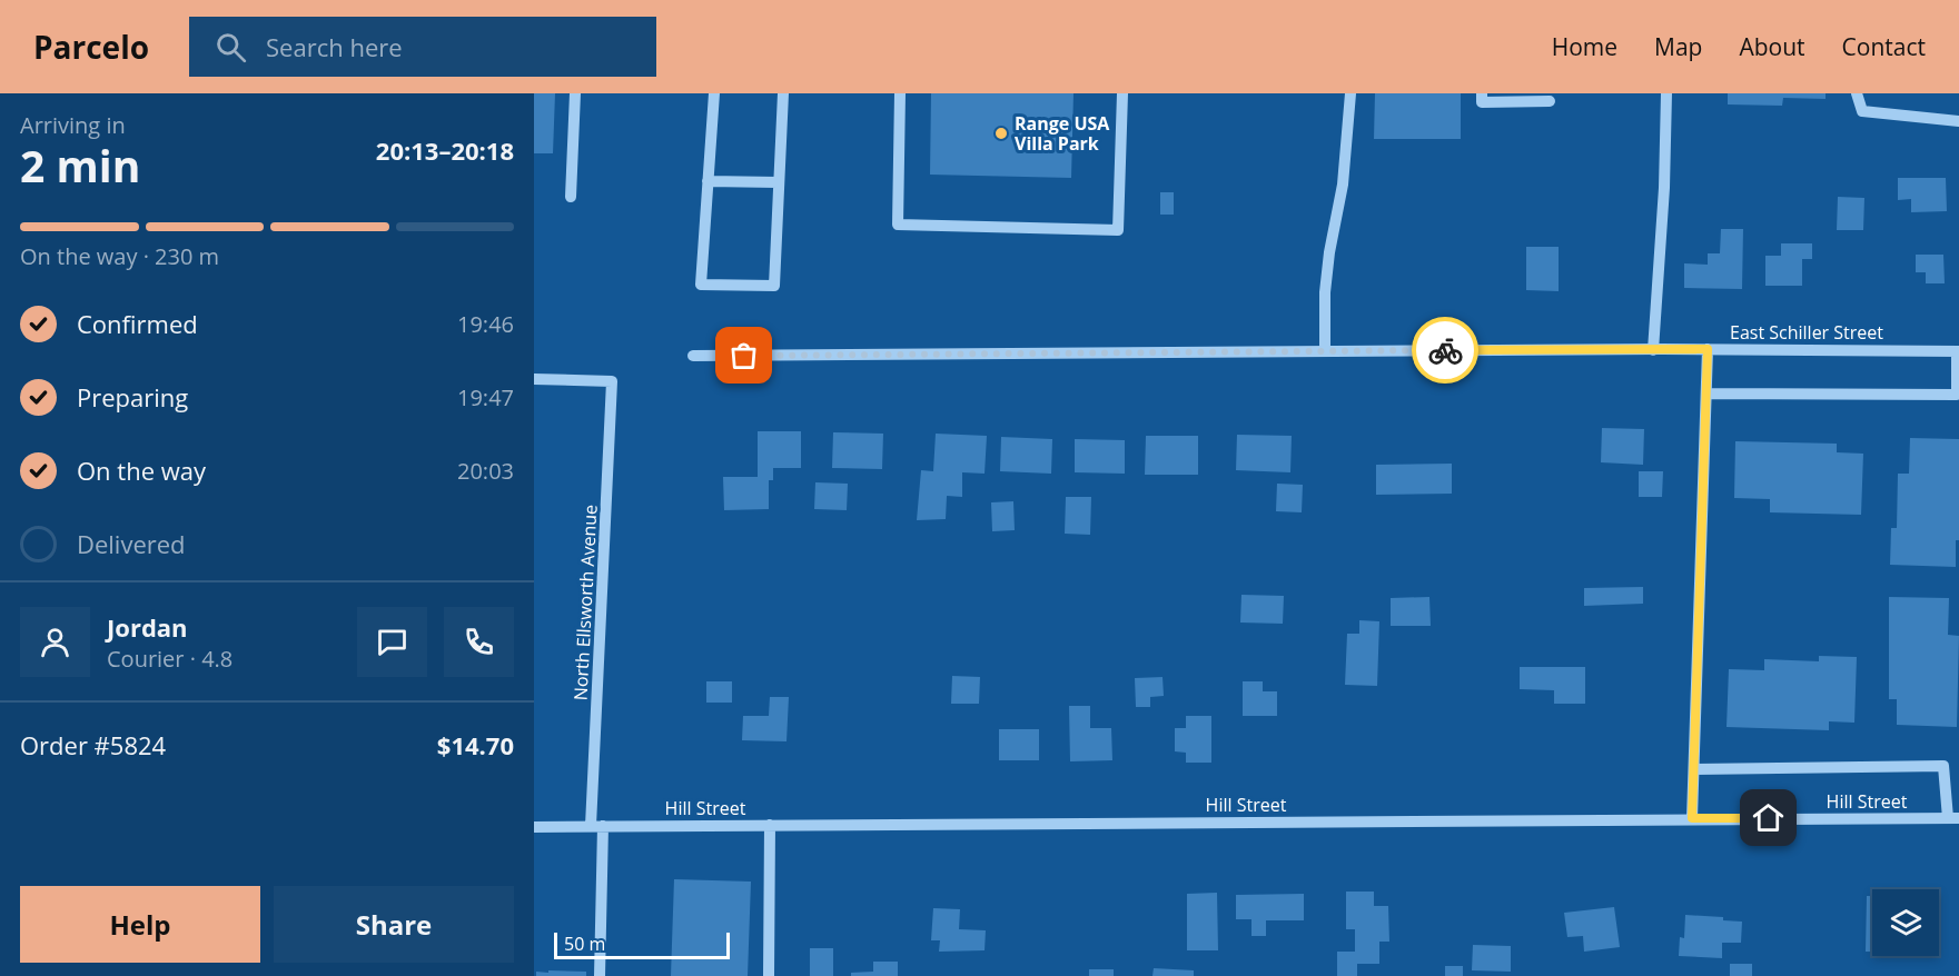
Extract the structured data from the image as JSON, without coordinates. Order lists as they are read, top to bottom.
{
  "streets": {
    "street": ["East Schiller Street", "North Ellsworth Avenue", "Hill Street"]
  },
  "crossings": [
    ["North Ellsworth Avenue", "Hill Street"]
  ],
  "places": ["Range USA Villa Park"],
  "scale_bar": "50 m",
  "page": {
    "header": "Parcelo",
    "search": "Search here",
    "nav": [
      "Home",
      "Map",
      "About",
      "Contact"
    ],
    "heading": ["2 min", "Arriving in", "20:13–20:18"],
    "panel": [
      "Jordan",
      "Courier · 4.8",
      "Order #5824",
      "$14.70"
    ],
    "bar": "On the way · 230 m",
    "list": [
      ["Confirmed", "19:46"],
      ["Preparing", "19:47"],
      ["On the way", "20:03"],
      "Delivered"
    ],
    "buttons": ["Help", "Share"],
    "scale": "50 m"
  }
}
